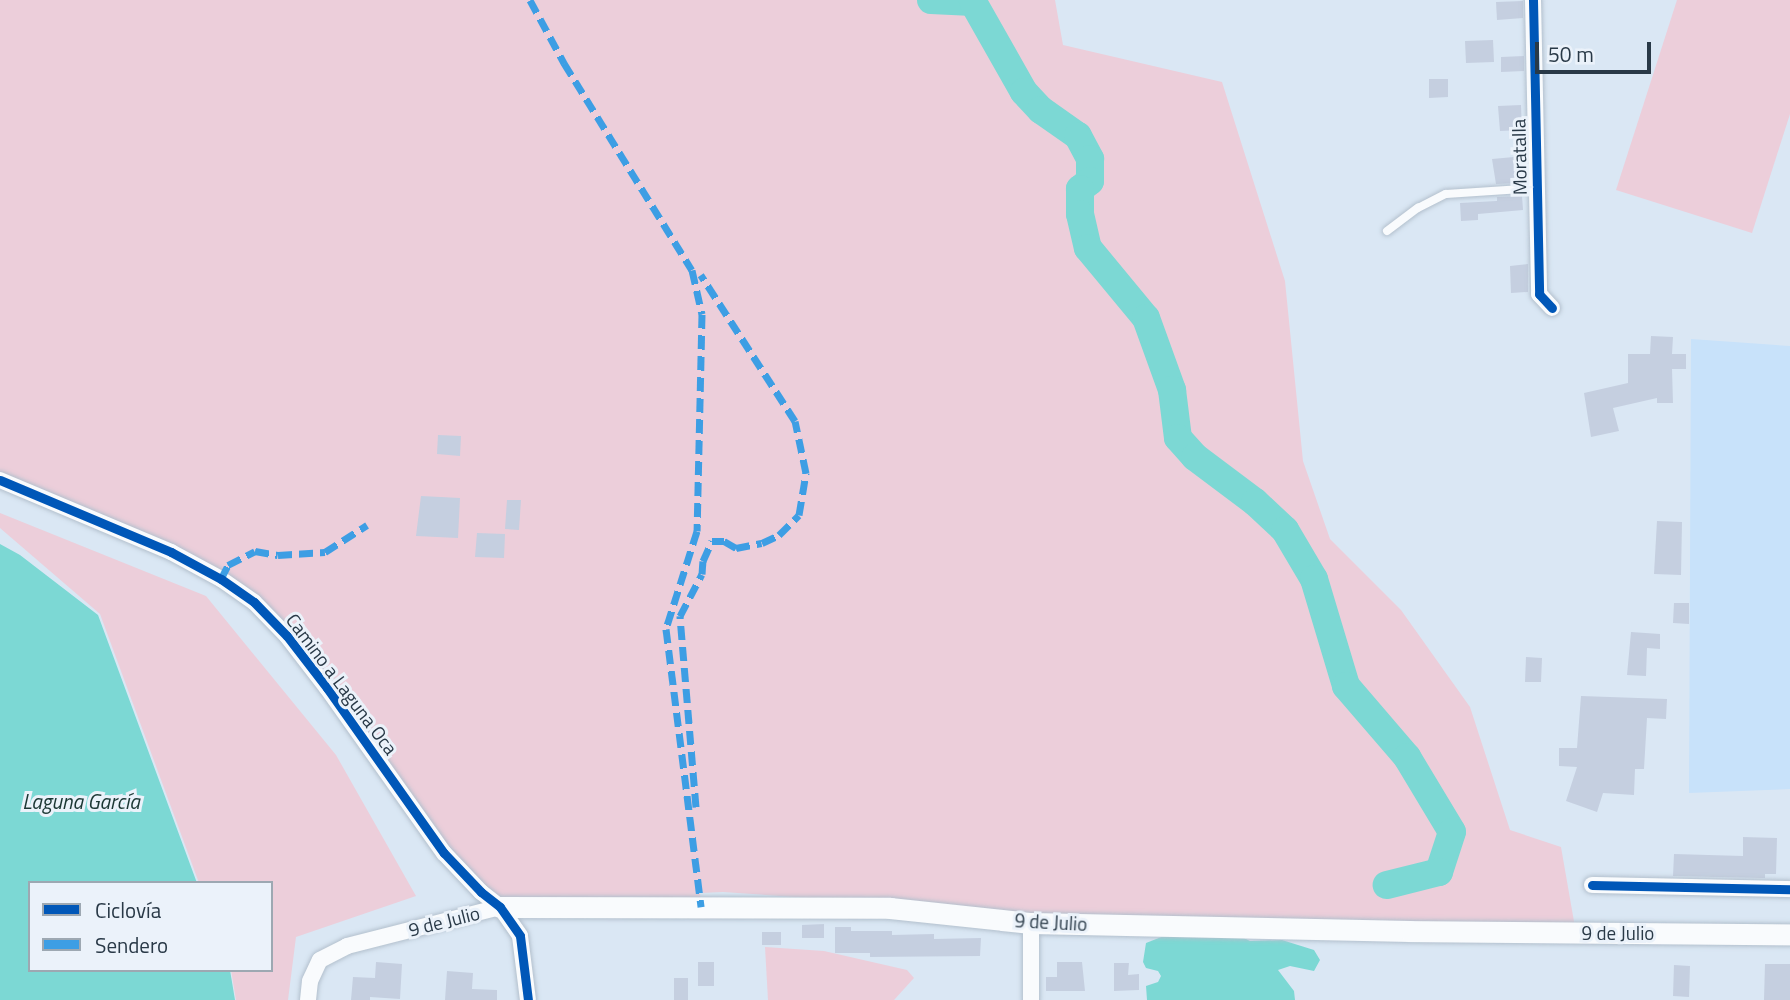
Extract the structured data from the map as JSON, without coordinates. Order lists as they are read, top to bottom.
{
  "streets": {
    "main road": ["9 de Julio"],
    "street": ["Moratalla", "Camino a Laguna Oca"]
  },
  "crossings": [
    ["Camino a Laguna Oca", "9 de Julio"]
  ],
  "water": ["Laguna García"],
  "legend": ["Ciclovía", "Sendero"],
  "scale_bar": "50 m"
}
